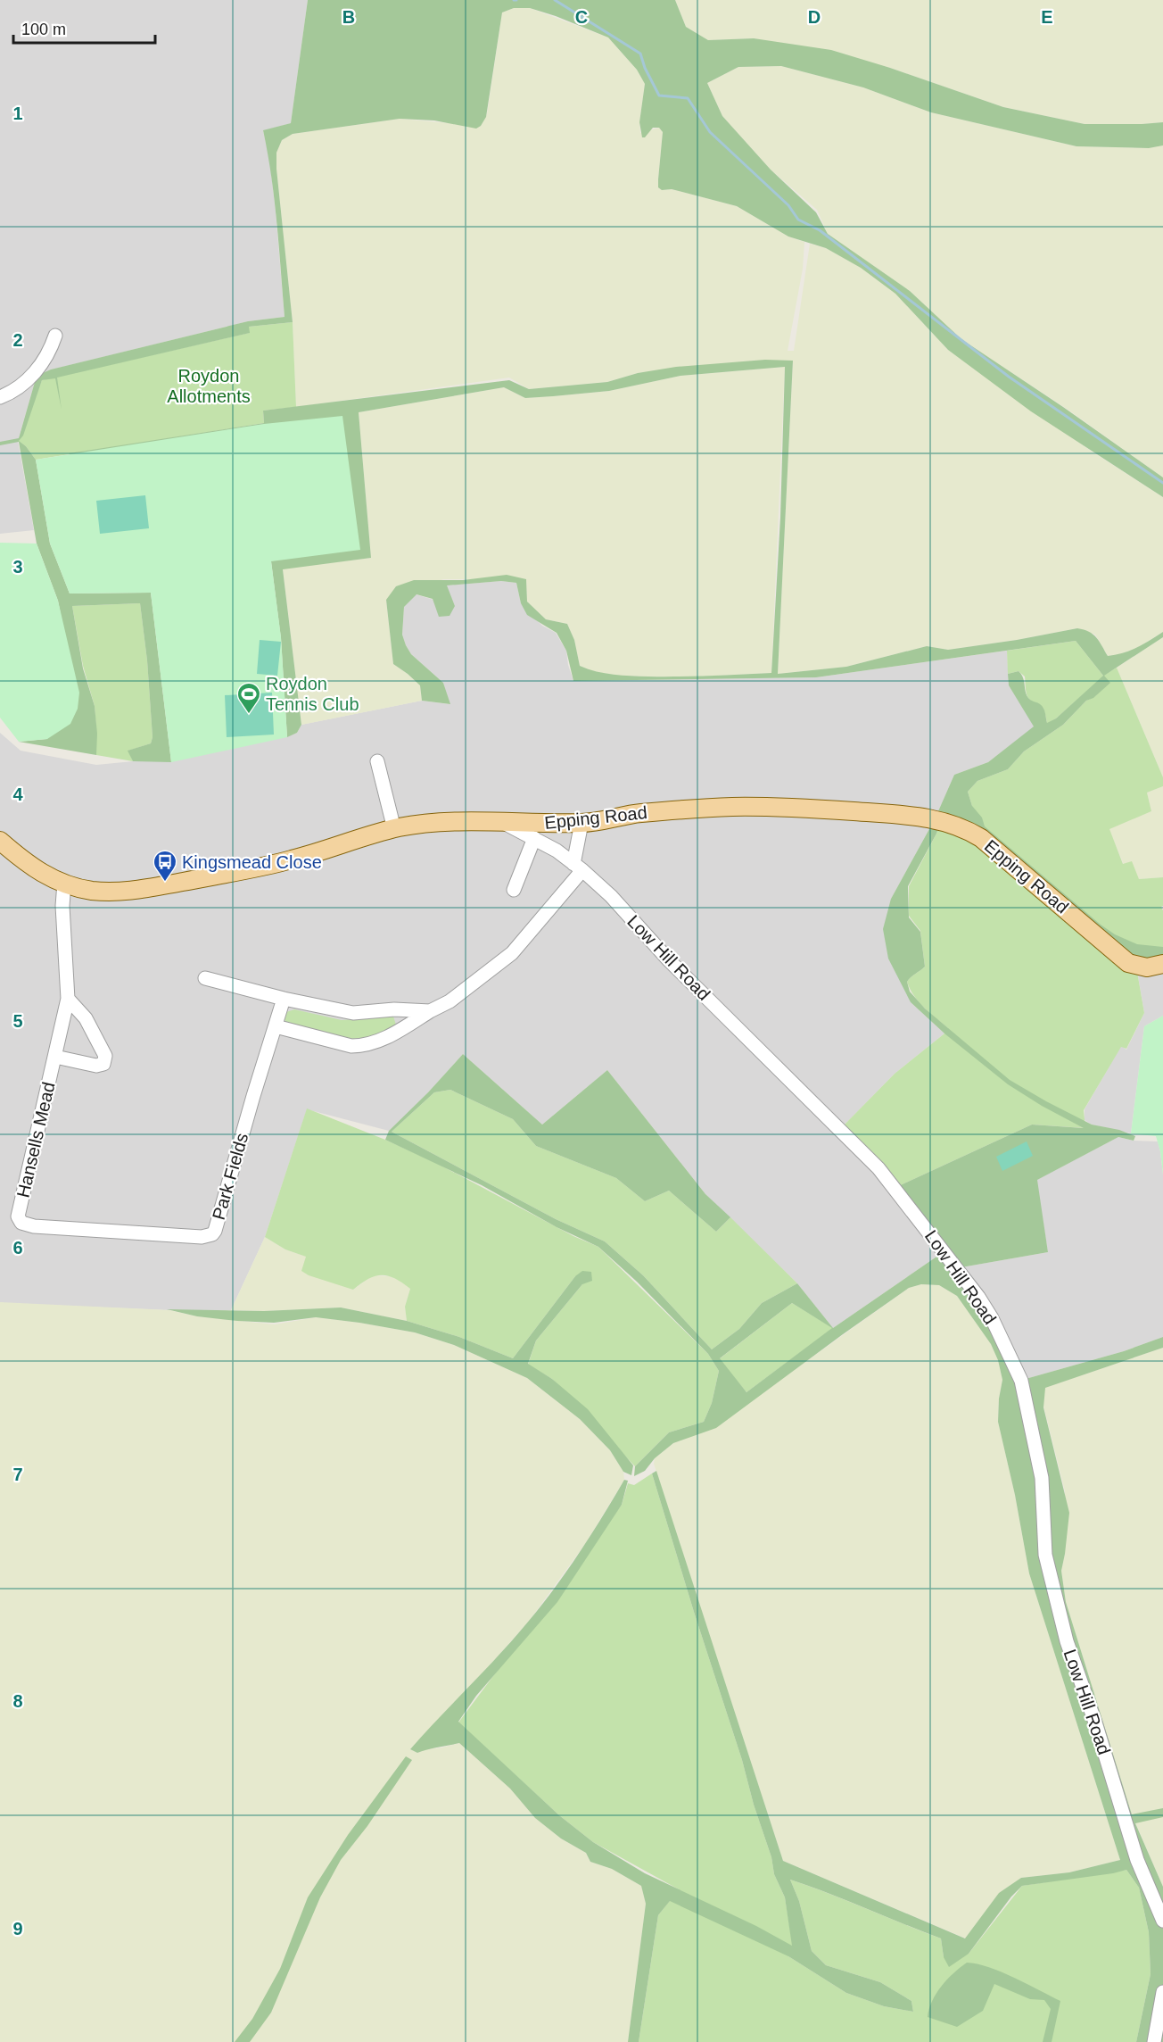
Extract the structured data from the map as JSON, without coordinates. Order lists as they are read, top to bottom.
{
  "streets": {
    "main road": ["Epping Road"],
    "street": ["Low Hill Road", "Hansells Mead", "Park Fields"]
  },
  "crossings": [
    ["Epping Road", "Low Hill Road"],
    ["Epping Road", "Hansells Mead"],
    ["Hansells Mead", "Park Fields"]
  ],
  "parks": ["Roydon Allotments"],
  "places": {
    "sports": ["Roydon Tennis Club"],
    "bus stop": ["Kingsmead Close"]
  },
  "scale_bar": "100 m",
  "grid": {
    "columns": [
      "B",
      "C",
      "D",
      "E"
    ],
    "rows": [
      "1",
      "2",
      "3",
      "4",
      "5",
      "6",
      "7",
      "8",
      "9"
    ]
  }
}
